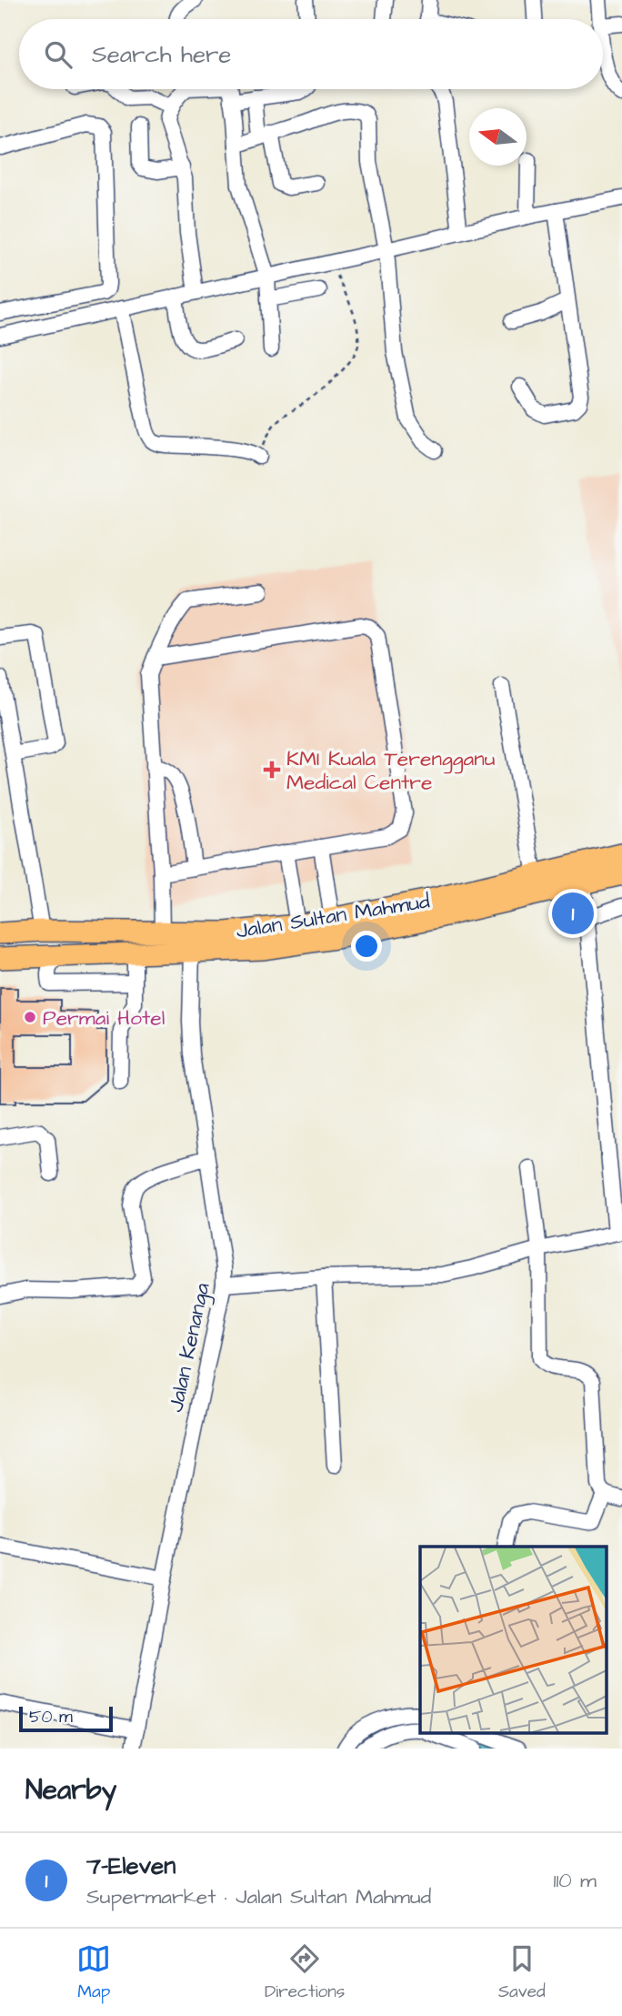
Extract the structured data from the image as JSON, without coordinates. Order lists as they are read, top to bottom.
{
  "streets": {
    "highway": ["Jalan Sultan Mahmud"],
    "street": ["Jalan Kenanga"]
  },
  "crossings": [
    ["Jalan Sultan Mahmud", "Jalan Kenanga"]
  ],
  "places": {
    "health": ["KMI Kuala Terengganu Medical Centre"],
    "other": ["Permai Hotel"]
  },
  "scale_bar": "50 m",
  "north": "left",
  "page": {
    "search": "Search here",
    "pins": "1",
    "scale": "50 m",
    "heading": "Nearby",
    "list": [
      {
        "mark": "1",
        "name": "7-Eleven",
        "note": "Supermarket · Jalan Sultan Mahmud",
        "value": "110 m"
      }
    ],
    "nav": ["Map", "Directions", "Saved"]
  }
}
